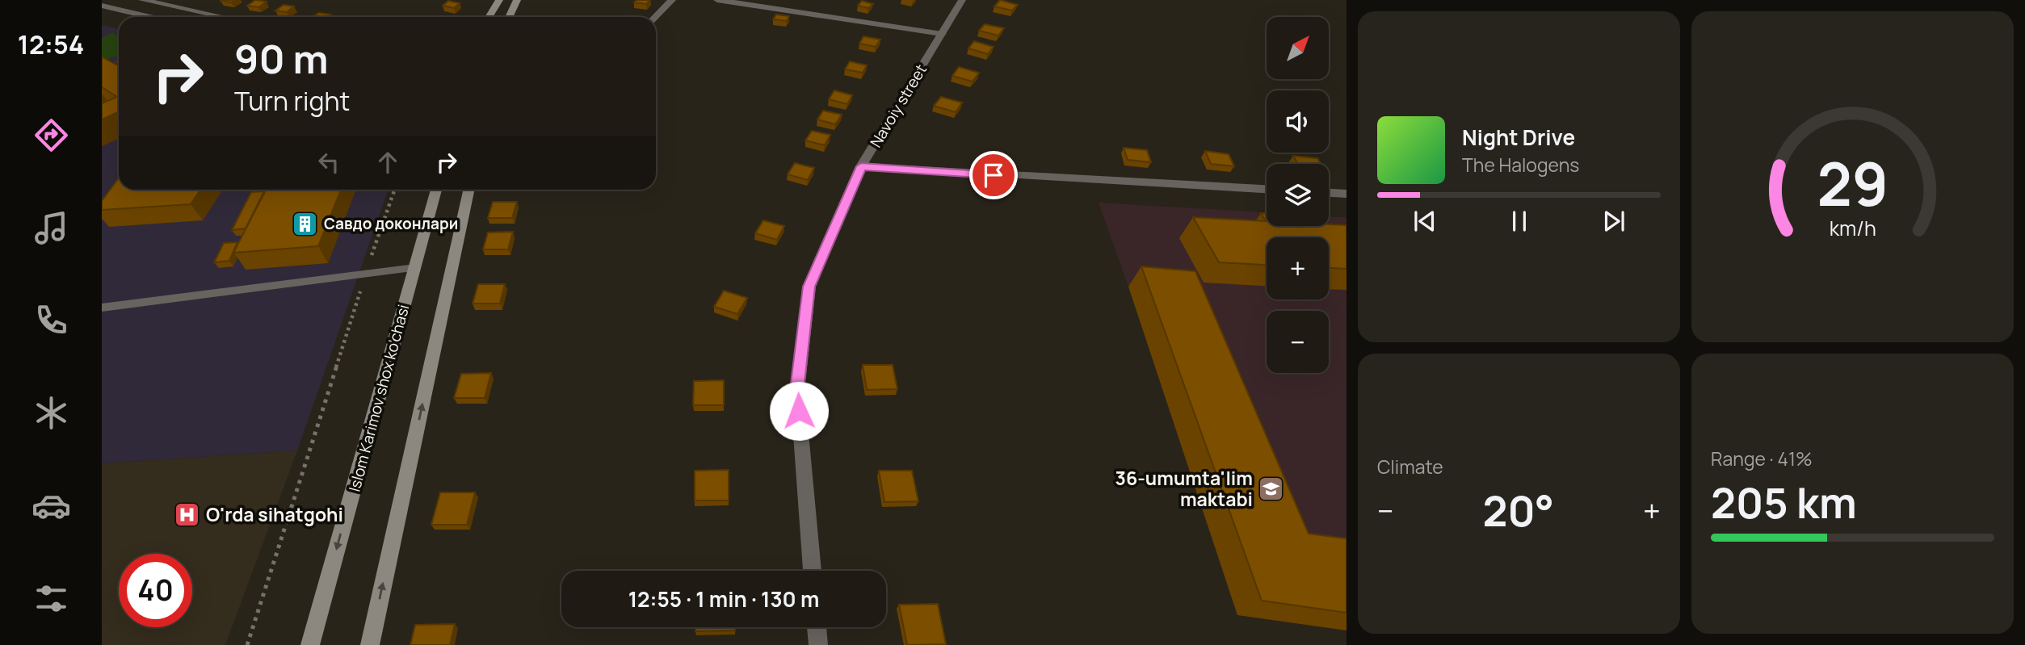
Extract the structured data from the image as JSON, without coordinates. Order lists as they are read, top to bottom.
{
  "streets": {
    "main road": ["Islom Karimov shox ko'chasi"],
    "street": ["Navoiy street"]
  },
  "places": {
    "building": ["Cавдо доконлари"],
    "school or university": ["36-umumta'lim maktabi"],
    "hospital": ["O'rda sihatgohi"]
  },
  "north": "top right",
  "page": {
    "tabs": "12:54",
    "map_buttons": ["+", "−"],
    "turn": ["90 m", "Turn right"],
    "song": ["Night Drive", "The Halogens"],
    "tile": [
      "Climate",
      ["Range · 41%", "205 km"]
    ],
    "heat": ["−", "20°", "+"],
    "limit": "40",
    "trip": "12:55 · 1 min · 130 m",
    "gauge": ["29", "km/h"]
  }
}
